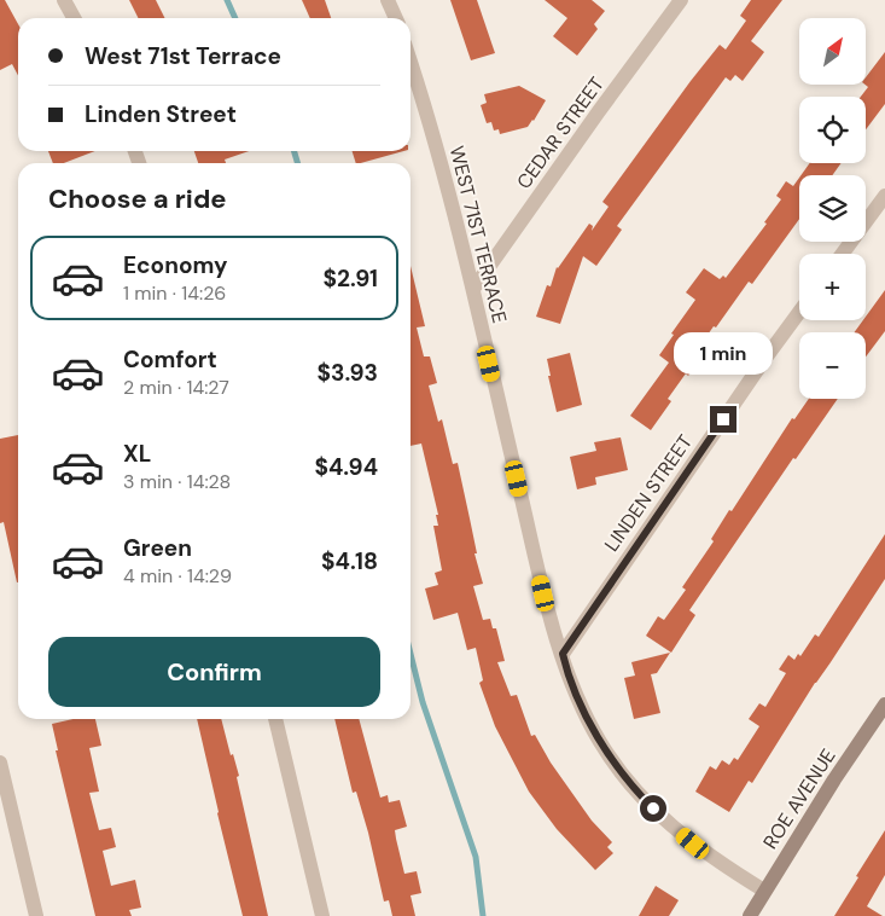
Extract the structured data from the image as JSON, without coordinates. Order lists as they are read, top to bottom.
{
  "streets": {
    "main road": ["ROE AVENUE"],
    "street": ["CEDAR STREET", "WEST 71ST TERRACE", "LINDEN STREET"]
  },
  "crossings": [
    ["CEDAR STREET", "WEST 71ST TERRACE"],
    ["WEST 71ST TERRACE", "LINDEN STREET"],
    ["WEST 71ST TERRACE", "ROE AVENUE"]
  ],
  "north": "top right",
  "page": {
    "map_buttons": ["+", "−"],
    "banner": ["West 71st Terrace", "Linden Street"],
    "heading": "Choose a ride",
    "list": [
      {
        "name": "Economy",
        "note": "1 min · 14:26",
        "value": "$2.91"
      },
      {
        "name": "Comfort",
        "note": "2 min · 14:27",
        "value": "$3.93"
      },
      {
        "name": "XL",
        "note": "3 min · 14:28",
        "value": "$4.94"
      },
      {
        "name": "Green",
        "note": "4 min · 14:29",
        "value": "$4.18"
      }
    ],
    "bubble": "1 min",
    "buttons": "Confirm"
  }
}
